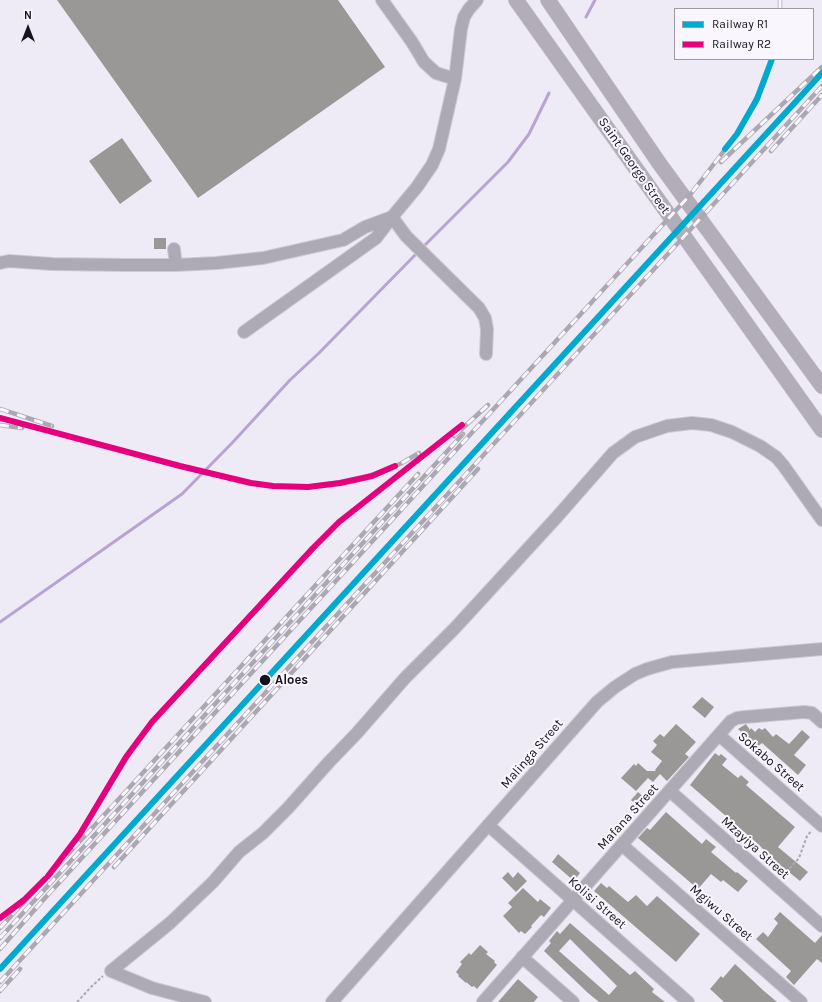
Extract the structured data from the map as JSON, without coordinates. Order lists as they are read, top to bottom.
{
  "streets": {
    "main road": ["Saint George Street"],
    "street": [
      "Malinga Street",
      "Sokabo Street",
      "Mafana Street",
      "Mzayiya Street",
      "Kolisi Street",
      "Mgiwu Street"
    ]
  },
  "crossings": [
    ["Malinga Street", "Kolisi Street"],
    ["Sokabo Street", "Mafana Street"],
    ["Mafana Street", "Mzayiya Street"],
    ["Mafana Street", "Kolisi Street"],
    ["Mafana Street", "Mgiwu Street"]
  ],
  "places": ["Aloes"],
  "lines": ["rail line R1", "rail line R2"],
  "legend": ["Railway R1", "Railway R2"],
  "north": "top"
}
